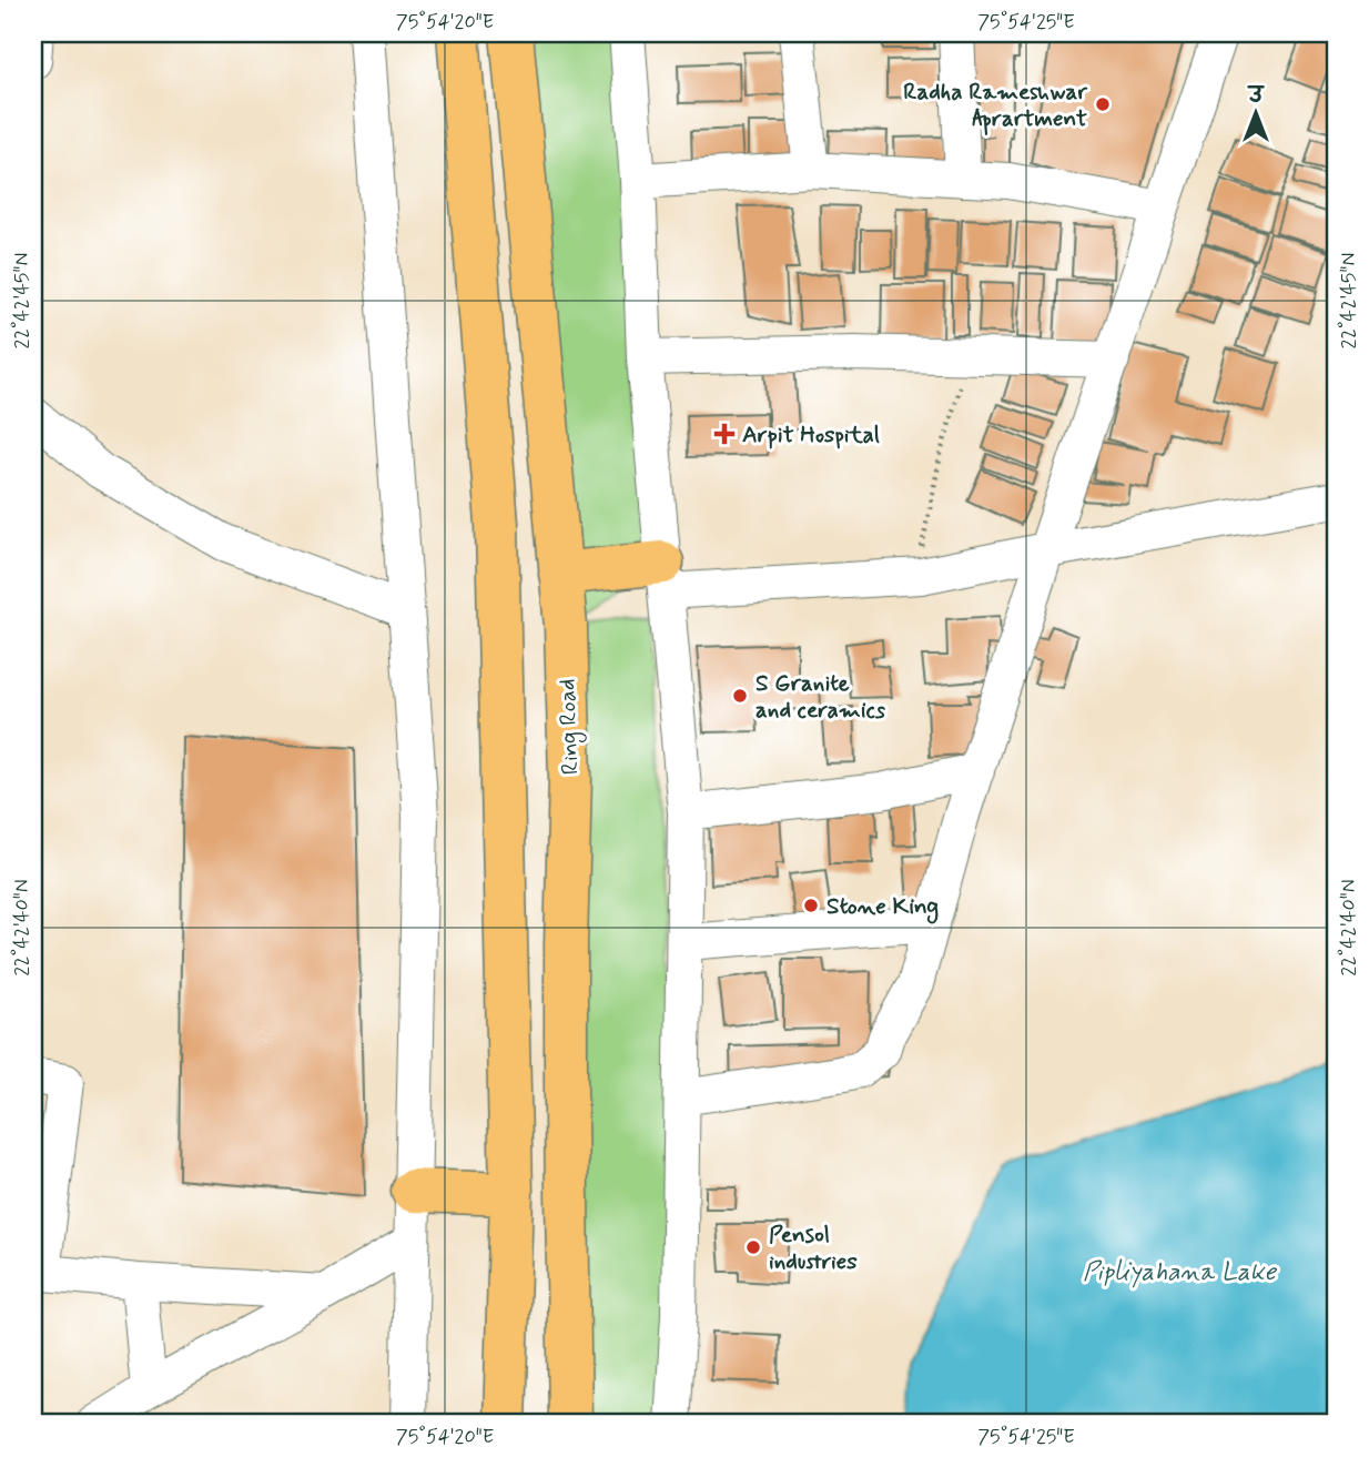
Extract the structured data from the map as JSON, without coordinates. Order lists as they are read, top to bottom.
{
  "streets": {
    "main road": ["Ring Road"]
  },
  "water": ["Pipliyahana Lake"],
  "places": {
    "other": [
      "Radha Rameshwar Aprartment",
      "S Granite and ceramics",
      "Stone King",
      "Pensol industries"
    ],
    "health": ["Arpit Hospital"]
  },
  "north": "top",
  "coordinates": [
    "75°54'20\"E",
    "75°54'25\"E",
    "22°42'45\"N",
    "22°42'40\"N"
  ]
}
